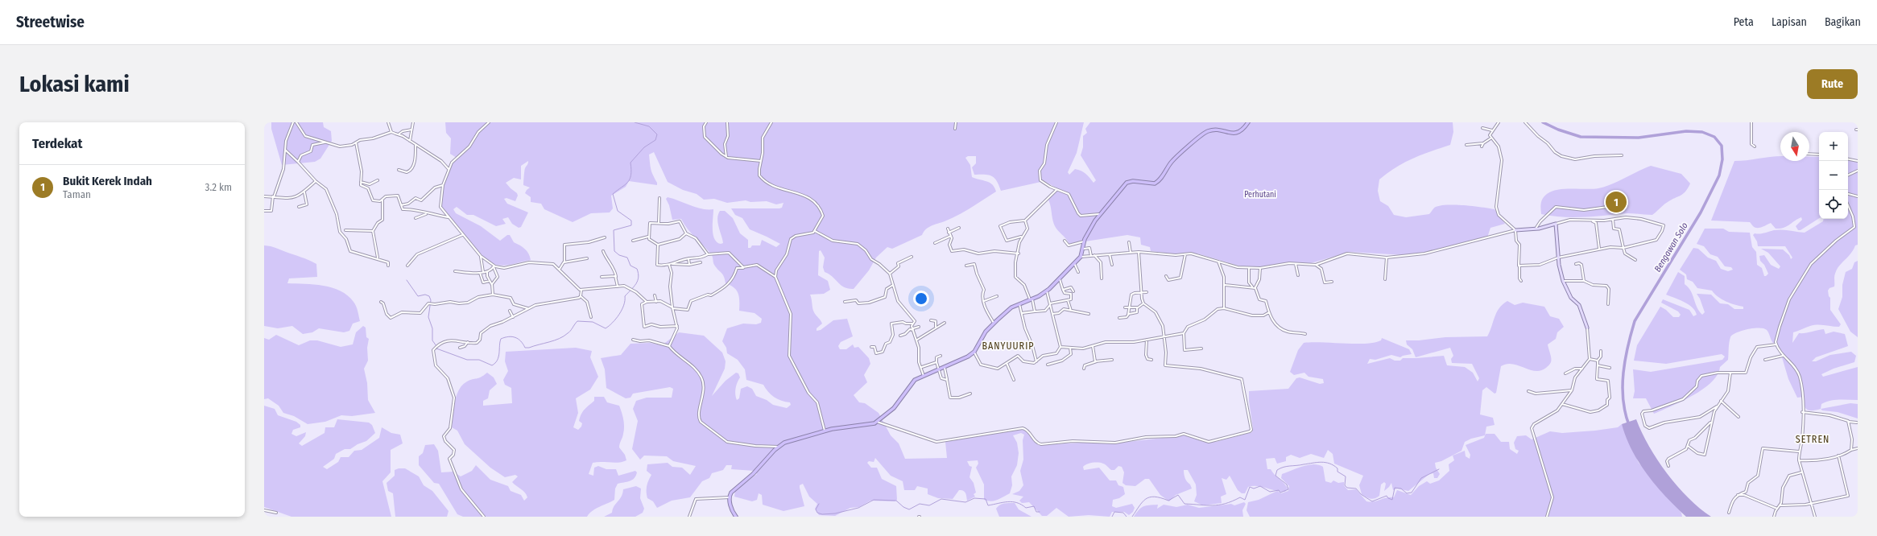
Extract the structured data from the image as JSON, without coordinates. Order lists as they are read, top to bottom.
{
  "districts": ["BANYUURIP", "SETREN"],
  "water": ["Bengawan Solo"],
  "parks": ["Perhutani"],
  "north": "bottom",
  "page": {
    "header": "Streetwise",
    "nav": ["Peta", "Lapisan", "Bagikan"],
    "buttons": "Rute",
    "title": "Lokasi kami",
    "heading": "Terdekat",
    "map_buttons": ["+", "−"],
    "list": [
      {
        "mark": "1",
        "name": "Bukit Kerek Indah",
        "note": "Taman",
        "value": "3.2 km"
      }
    ],
    "pins": "1"
  }
}
